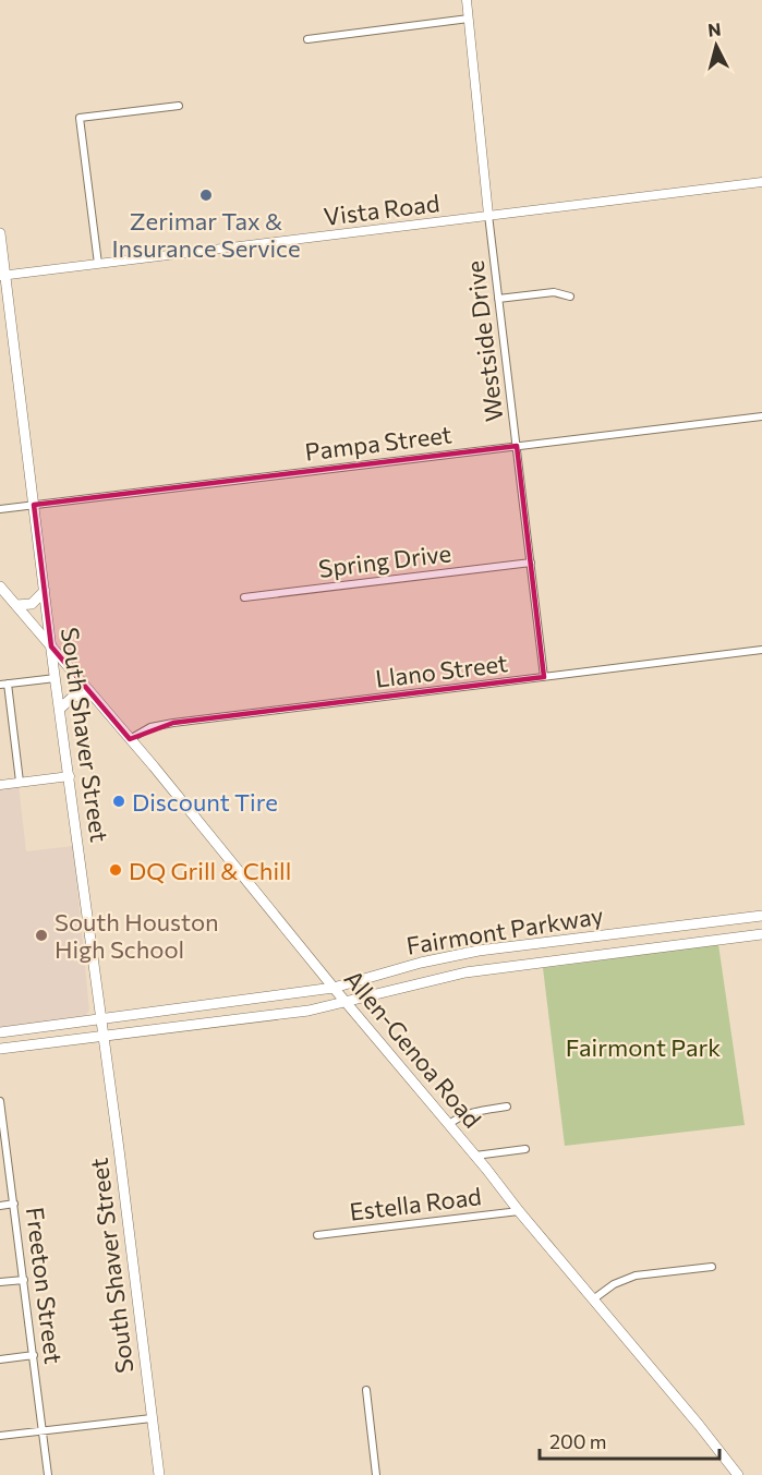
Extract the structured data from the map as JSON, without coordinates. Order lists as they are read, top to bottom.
{
  "streets": {
    "main road": ["South Shaver Street", "Fairmont Parkway", "Allen-Genoa Road"],
    "street": [
      "Vista Road",
      "Westside Drive",
      "Pampa Street",
      "Spring Drive",
      "Llano Street",
      "Estella Road",
      "Freeton Street"
    ]
  },
  "crossings": [
    ["Vista Road", "Westside Drive"],
    ["Vista Road", "South Shaver Street"],
    ["Westside Drive", "Pampa Street"],
    ["Westside Drive", "Spring Drive"],
    ["Westside Drive", "Llano Street"],
    ["Pampa Street", "South Shaver Street"],
    ["Llano Street", "Allen-Genoa Road"],
    ["South Shaver Street", "Fairmont Parkway"],
    ["South Shaver Street", "Allen-Genoa Road"],
    ["Fairmont Parkway", "Allen-Genoa Road"],
    ["Allen-Genoa Road", "Estella Road"]
  ],
  "parks": ["Fairmont Park"],
  "places": [
    "Zerimar Tax & Insurance Service",
    "Discount Tire",
    "DQ Grill & Chill",
    "South Houston High School"
  ],
  "scale_bar": "200 m",
  "north": "top"
}
